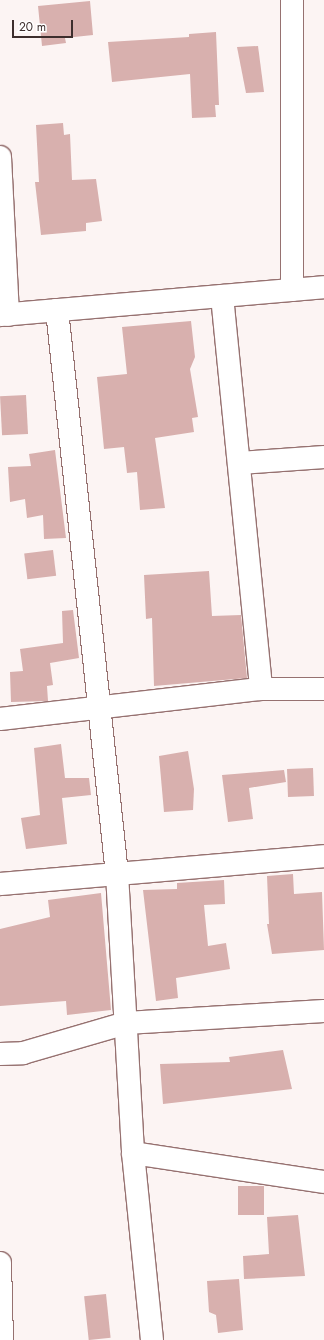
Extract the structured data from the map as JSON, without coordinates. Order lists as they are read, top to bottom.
{
  "scale_bar": "20 m"
}
